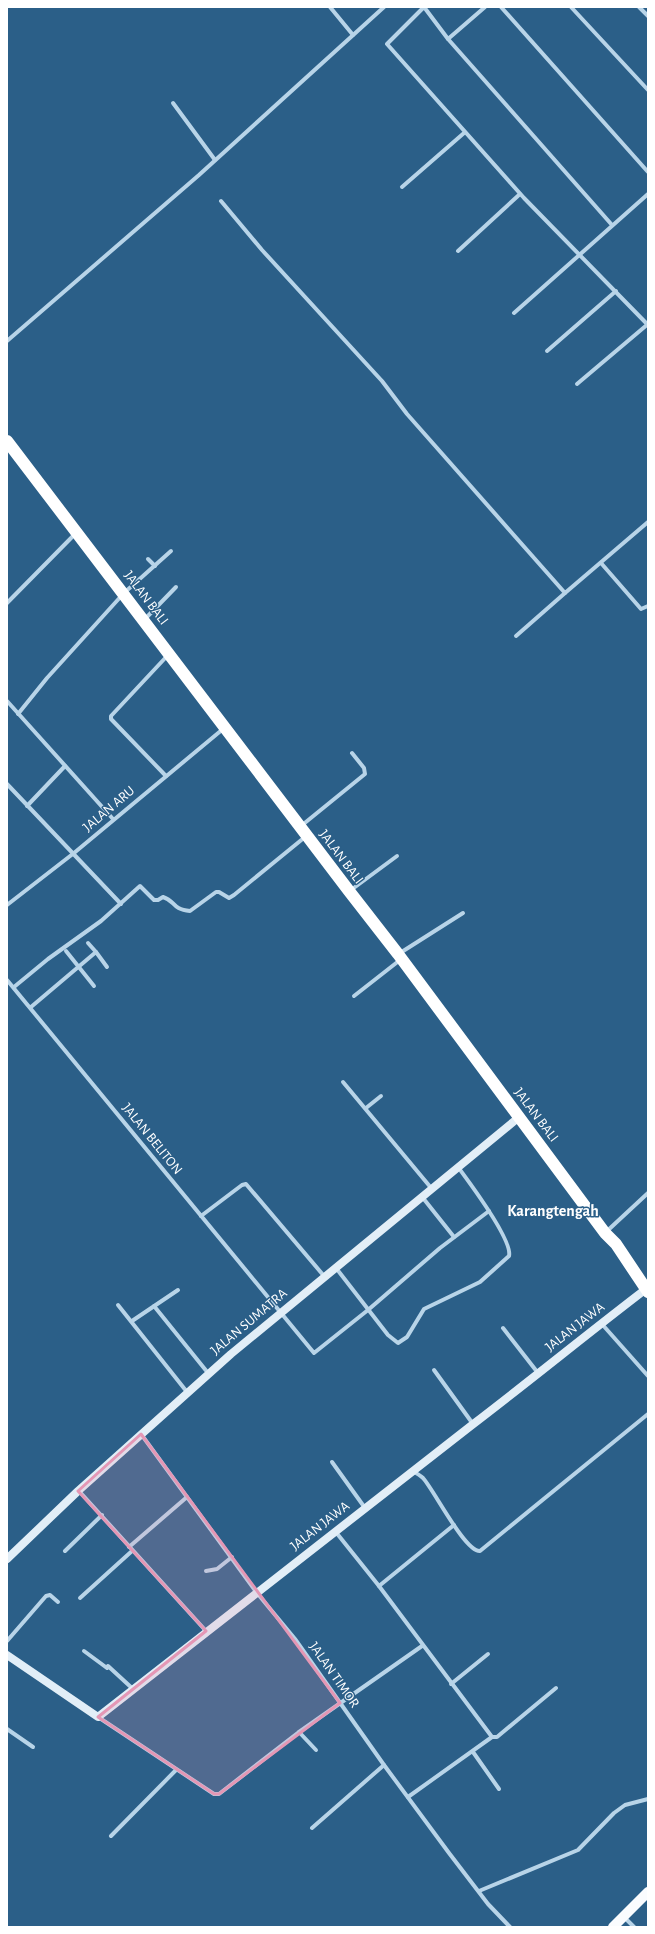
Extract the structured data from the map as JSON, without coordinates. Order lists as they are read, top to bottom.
{
  "streets": {
    "highway": ["JALAN BALI"],
    "street": [
      "JALAN ARU",
      "JALAN BELITON",
      "JALAN SUMATRA",
      "JALAN JAWA",
      "JALAN TIMOR"
    ]
  },
  "crossings": [
    ["JALAN BALI", "JALAN ARU"],
    ["JALAN BALI", "JALAN SUMATRA"],
    ["JALAN BALI", "JALAN JAWA"],
    ["JALAN BELITON", "JALAN SUMATRA"],
    ["JALAN SUMATRA", "JALAN TIMOR"],
    ["JALAN JAWA", "JALAN TIMOR"]
  ],
  "districts": ["Karangtengah"]
}
